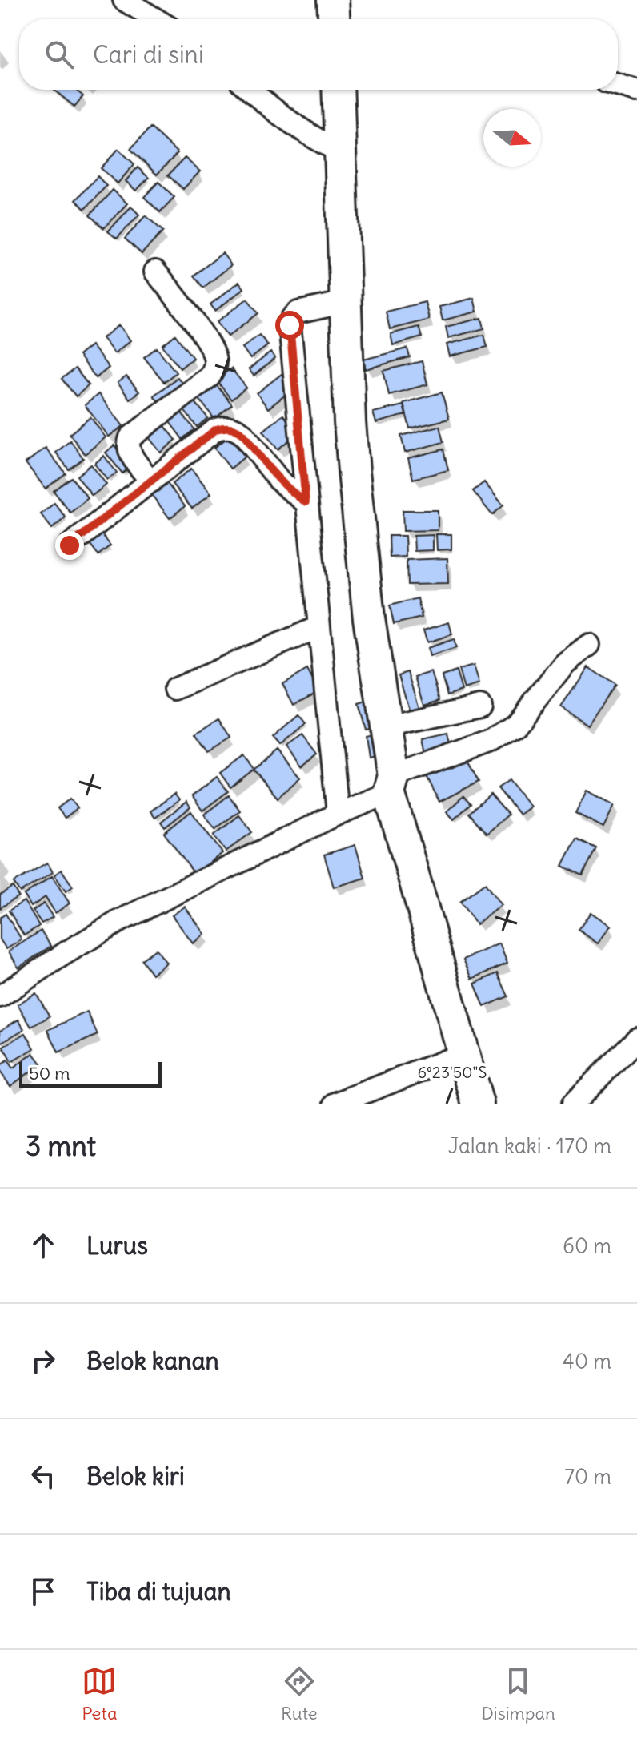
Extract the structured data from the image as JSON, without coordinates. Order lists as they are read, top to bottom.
{
  "scale_bar": "50 m",
  "north": "right",
  "page": {
    "search": "Cari di sini",
    "scale": "50 m",
    "heading": ["3 mnt", "Jalan kaki · 170 m"],
    "list": [
      ["Lurus", "60 m"],
      ["Belok kanan", "40 m"],
      ["Belok kiri", "70 m"],
      "Tiba di tujuan"
    ],
    "nav": ["Peta", "Rute", "Disimpan"]
  },
  "coordinates": ["6°23'50\"S"]
}
